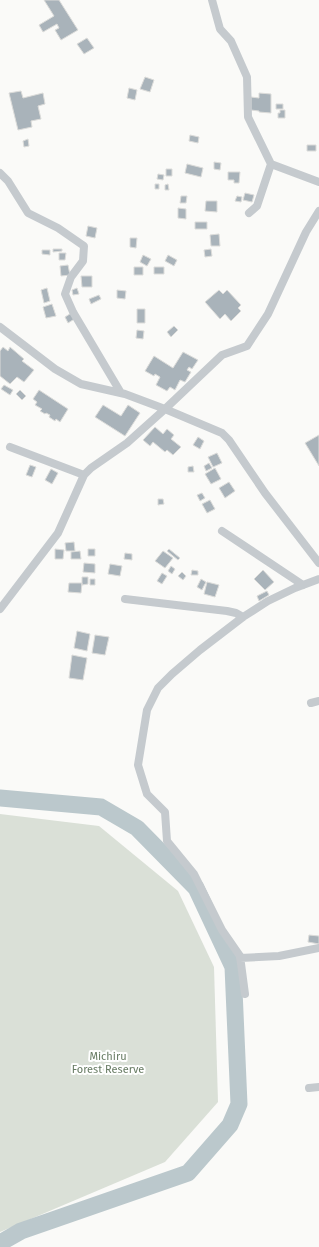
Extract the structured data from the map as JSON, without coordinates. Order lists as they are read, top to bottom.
{
  "parks": ["Michiru Forest Reserve"]
}
